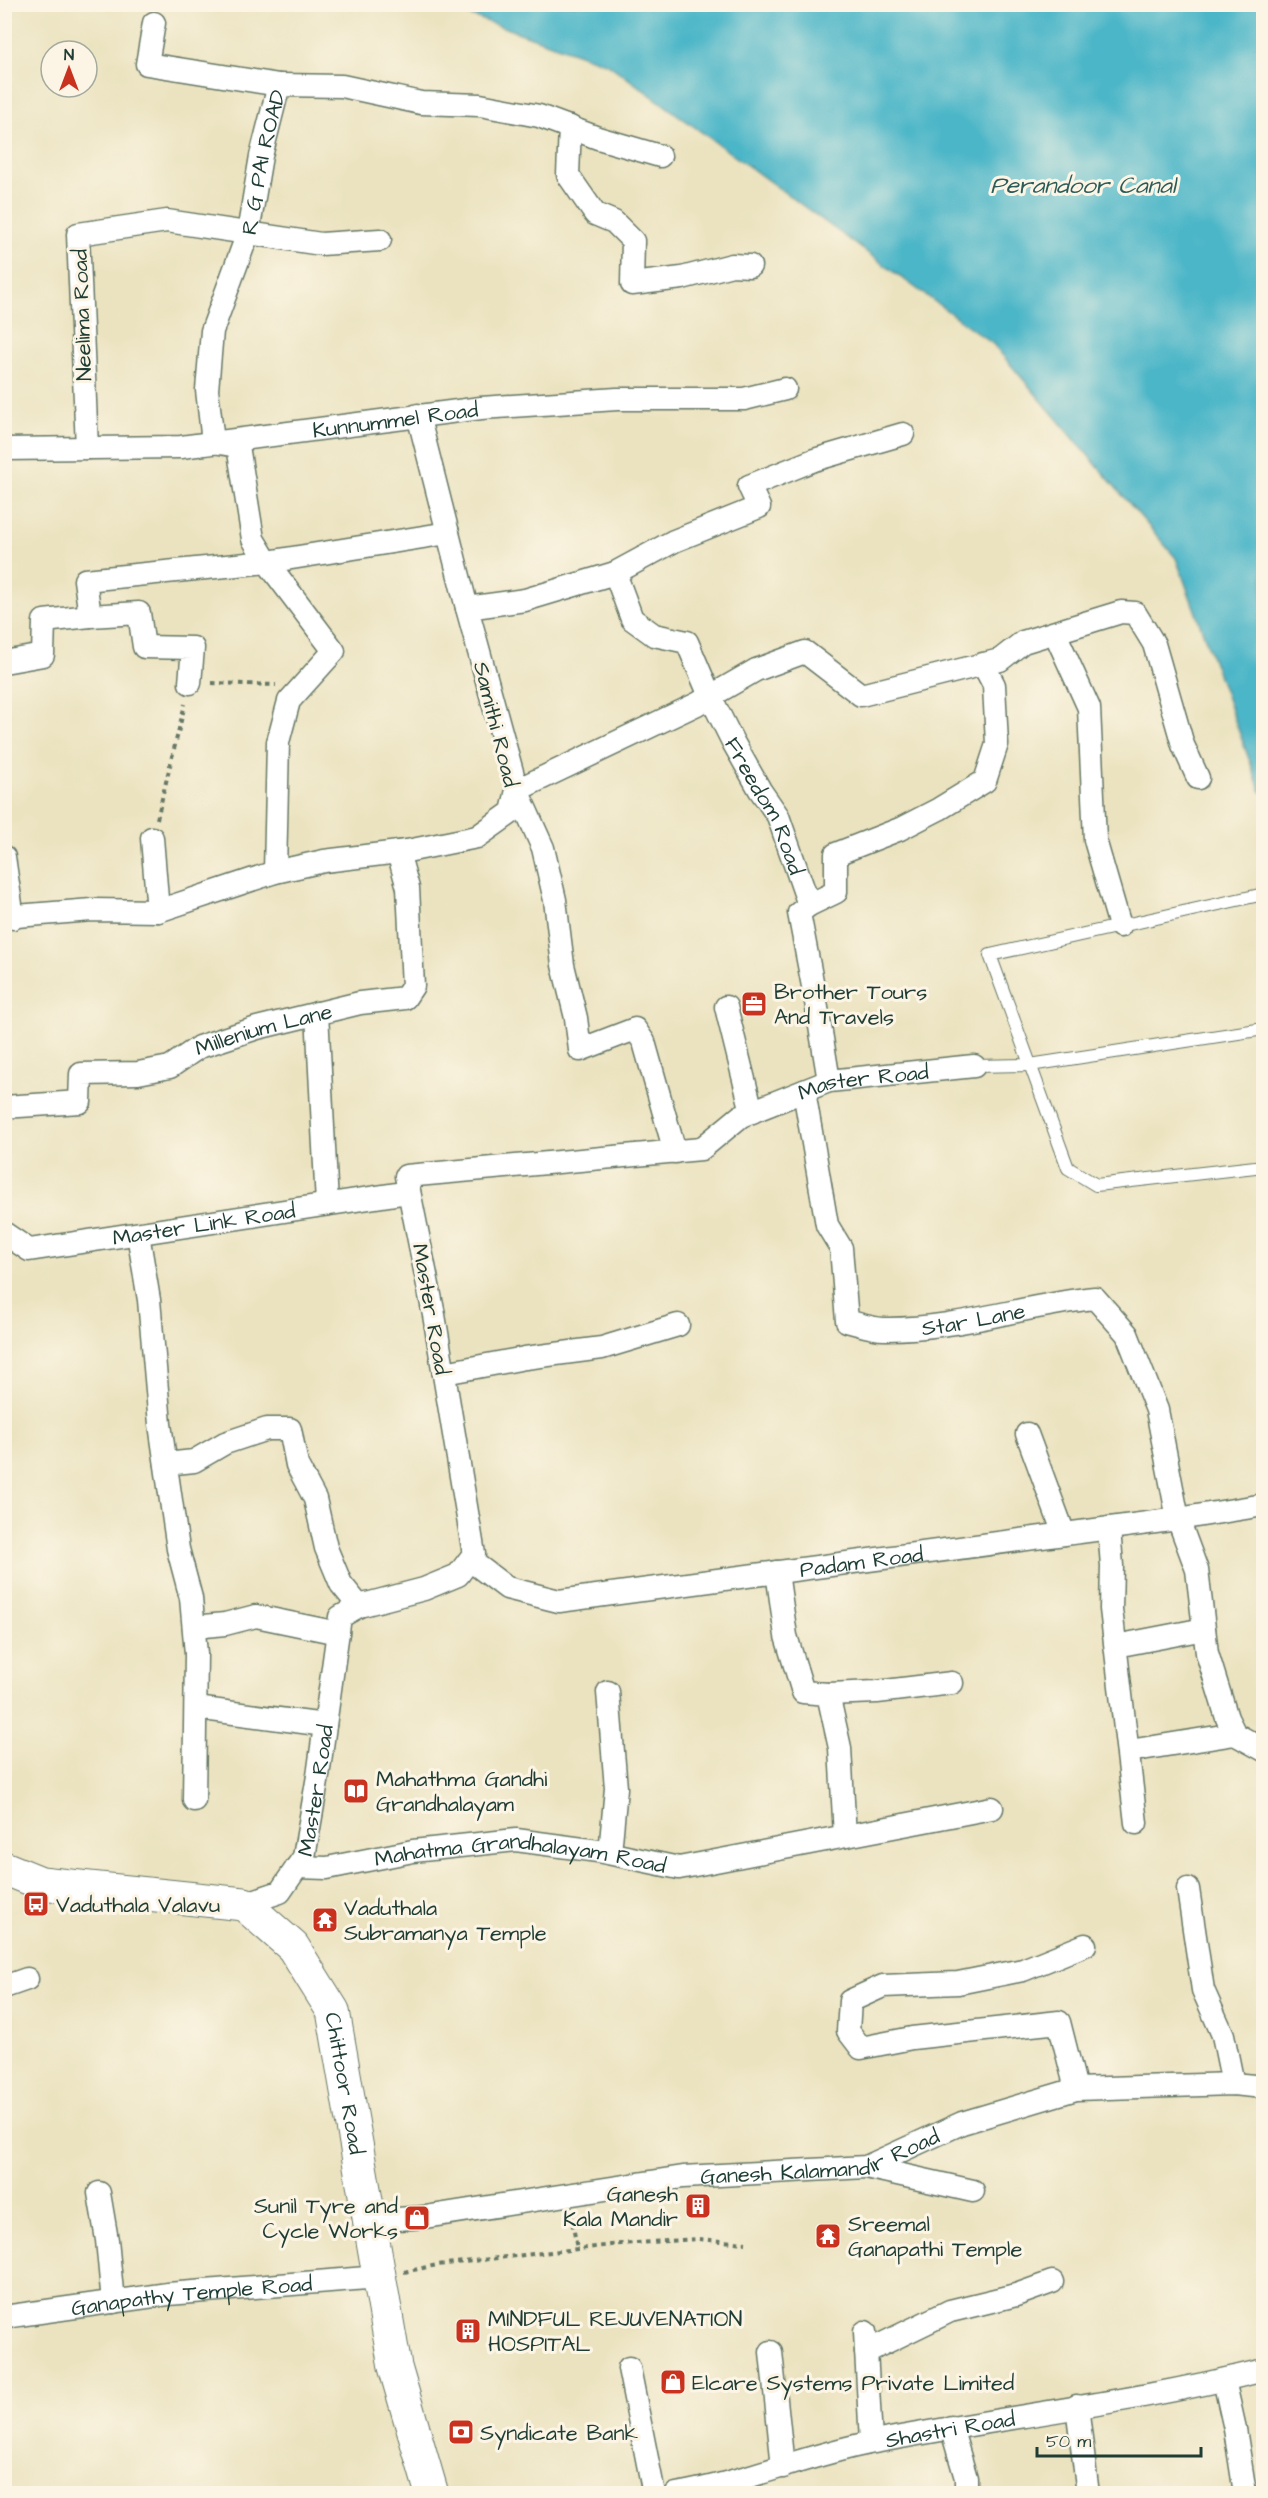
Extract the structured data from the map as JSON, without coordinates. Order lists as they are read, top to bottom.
{
  "streets": {
    "main road": ["Chittoor Road"],
    "street": [
      "R G PAI ROAD",
      "Neelima Road",
      "Kunnummel Road",
      "Samithi Road",
      "Freedom Road",
      "Millenium Lane",
      "Master Road",
      "Master Link Road",
      "Star Lane",
      "Padam Road",
      "Mahatma Grandhalayam Road",
      "Ganesh Kalamandir Road",
      "Ganapathy Temple Road",
      "Shastri Road"
    ]
  },
  "crossings": [
    ["R G PAI ROAD", "Neelima Road"],
    ["R G PAI ROAD", "Kunnummel Road"],
    ["Neelima Road", "Kunnummel Road"],
    ["Kunnummel Road", "Samithi Road"],
    ["Samithi Road", "Millenium Lane"],
    ["Freedom Road", "Master Road"],
    ["Master Road", "Master Link Road"],
    ["Master Road", "Star Lane"],
    ["Master Road", "Padam Road"],
    ["Master Road", "Mahatma Grandhalayam Road"],
    ["Master Road", "Chittoor Road"],
    ["Star Lane", "Padam Road"],
    ["Chittoor Road", "Ganesh Kalamandir Road"],
    ["Chittoor Road", "Ganapathy Temple Road"]
  ],
  "water": ["Perandoor Canal"],
  "places": {
    "office": ["Brother Tours And Travels"],
    "library": ["Mahathma Gandhi Grandhalayam"],
    "bus stop": ["Vaduthala Valavu"],
    "temple": ["Vaduthala Subramanya Temple", "Sreemal Ganapathi Temple"],
    "building": ["Ganesh Kala Mandir", "MINDFUL REJUVENATION HOSPITAL"],
    "shop": ["Sunil Tyre and Cycle Works", "Elcare Systems Private Limited"],
    "bank": ["Syndicate Bank"]
  },
  "scale_bar": "50 m",
  "north": "top"
}
